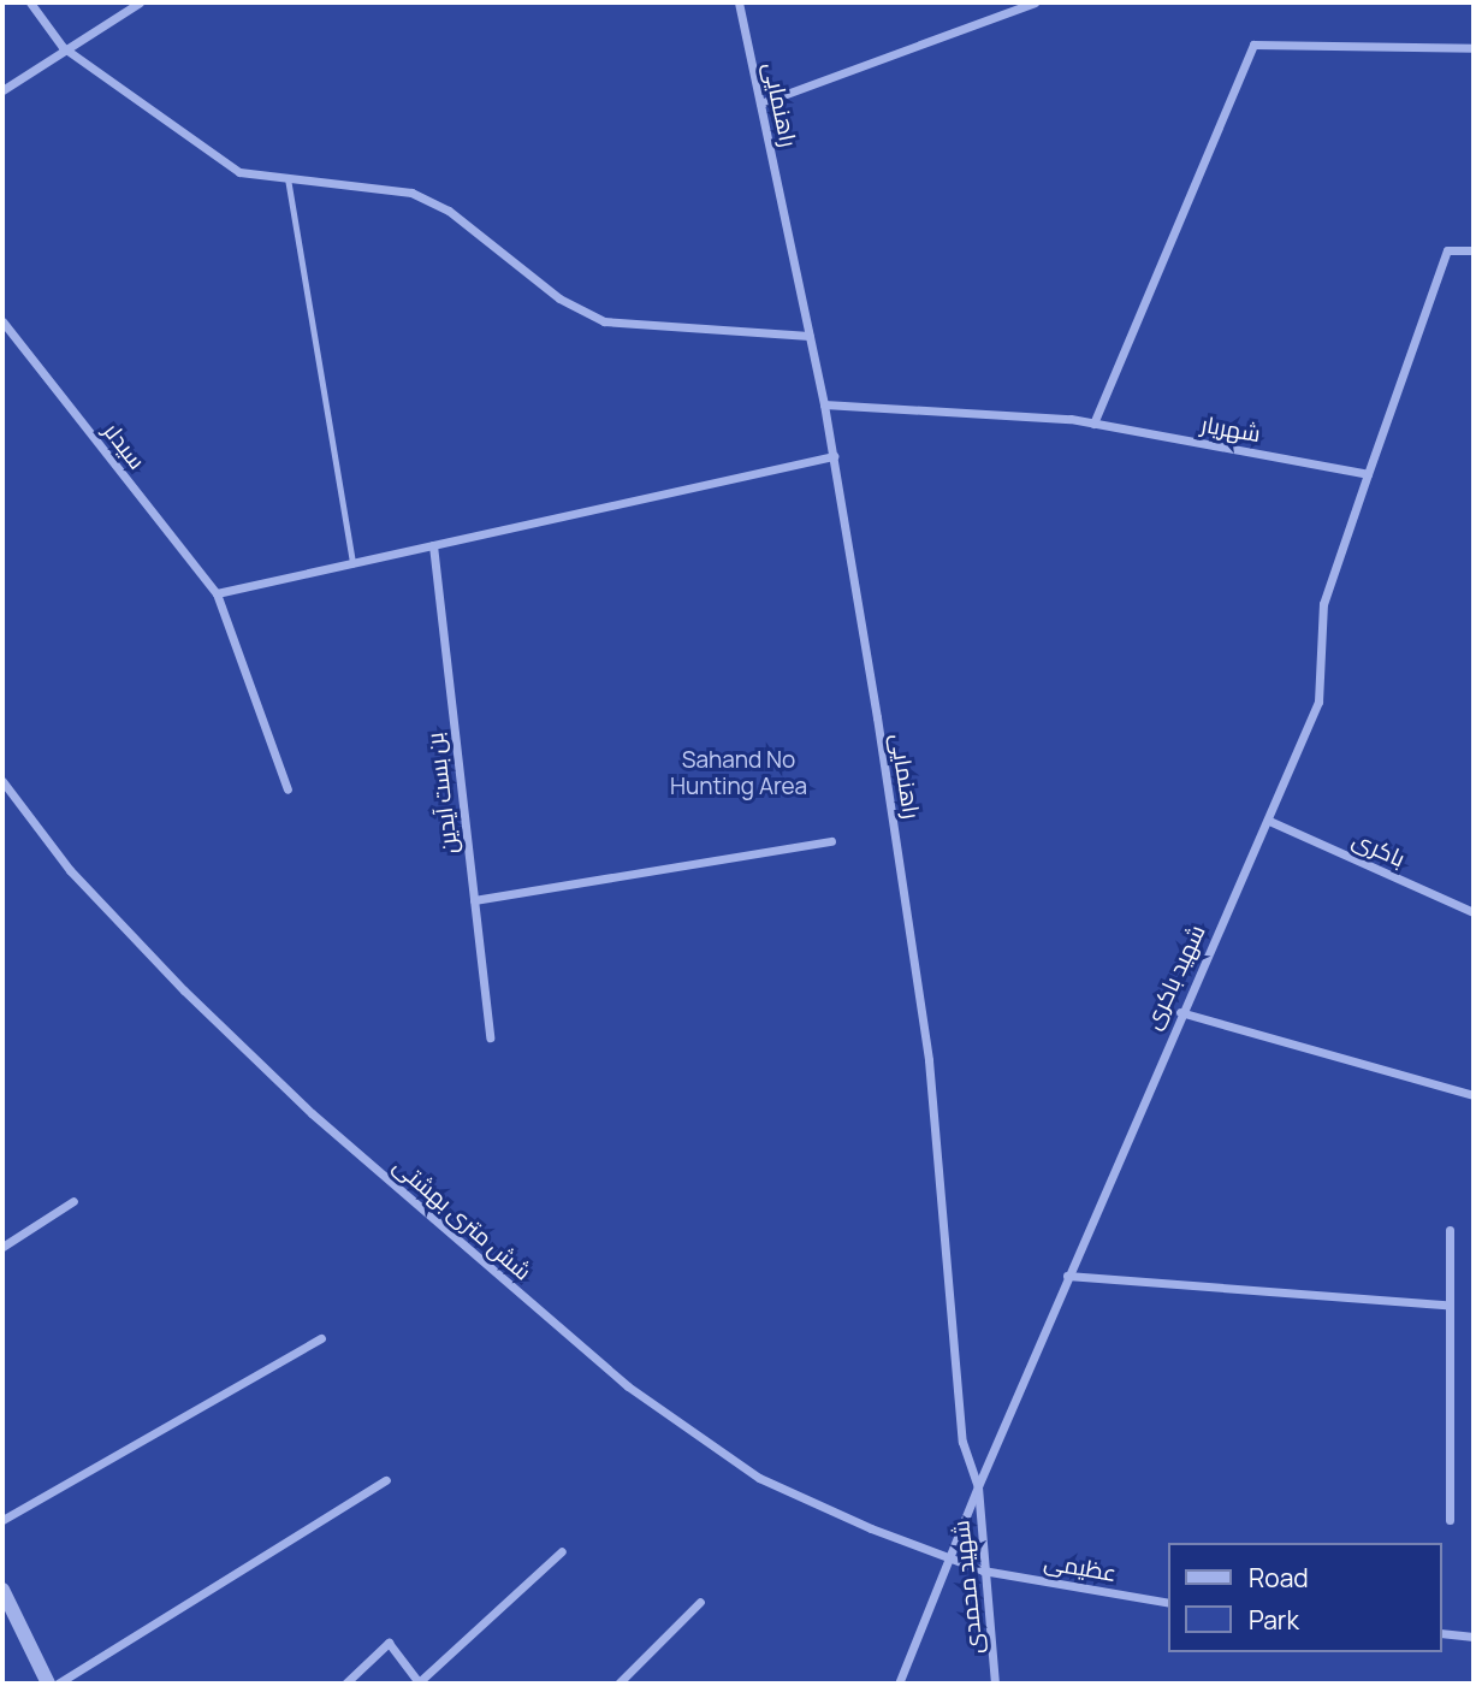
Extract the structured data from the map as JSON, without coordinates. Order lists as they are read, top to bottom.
{
  "streets": {
    "street": [
      "راهنمایی",
      "شهریار",
      "سیدلر",
      "بن بست آیدین",
      "باکری",
      "شهید باکری",
      "شش متری بهشتی",
      "عظیمی",
      "شهید محمدی"
    ]
  },
  "crossings": [
    ["راهنمایی", "شهریار"],
    ["راهنمایی", "شهید باکری"],
    ["راهنمایی", "شهید محمدی"],
    ["شهریار", "شهید باکری"],
    ["باکری", "شهید باکری"],
    ["شهید باکری", "شهید محمدی"],
    ["شش متری بهشتی", "عظیمی"],
    ["شش متری بهشتی", "شهید محمدی"],
    ["عظیمی", "شهید محمدی"]
  ],
  "parks": ["Sahand No Hunting Area"],
  "legend": ["Road", "Park"]
}
